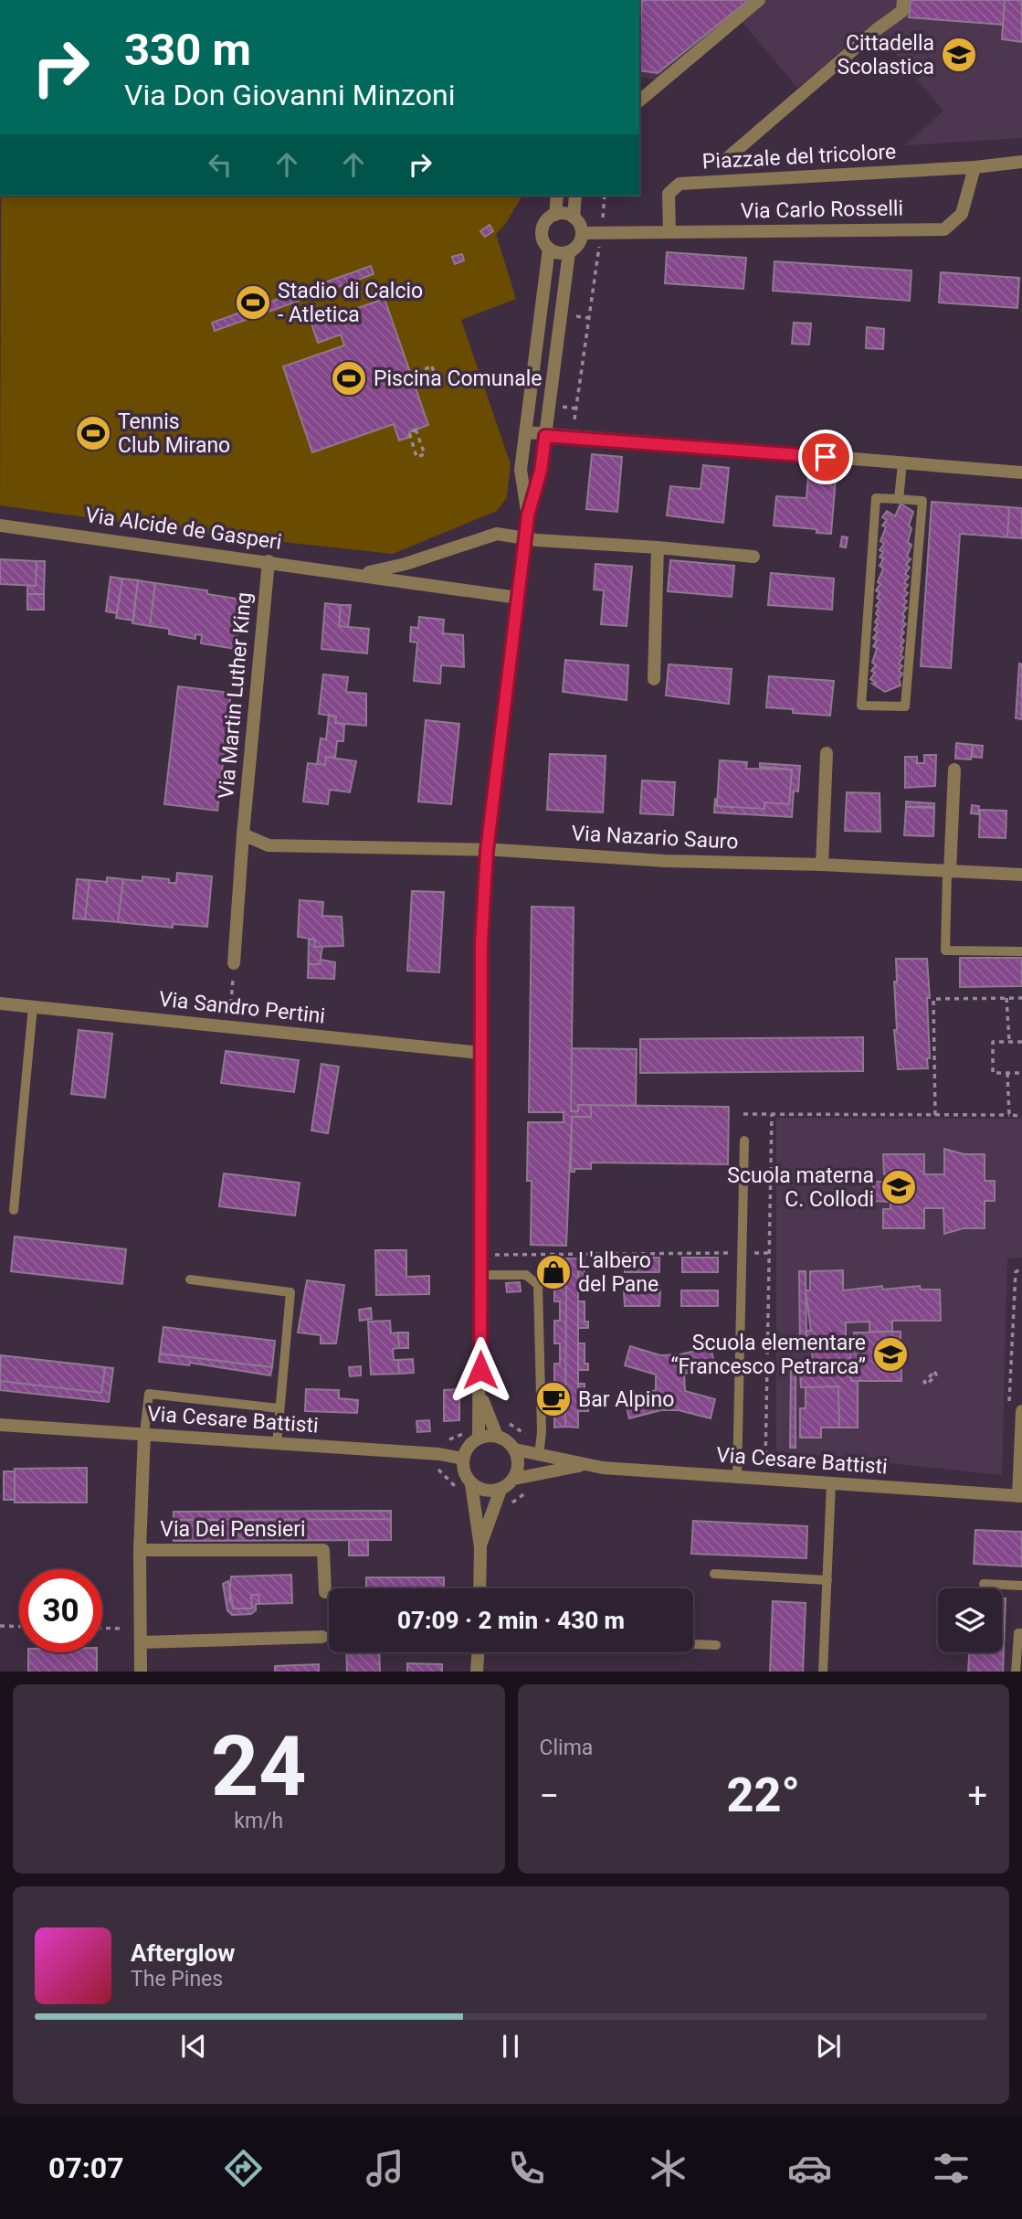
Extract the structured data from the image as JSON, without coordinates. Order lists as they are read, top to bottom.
{
  "streets": {
    "street": [
      "Piazzale del tricolore",
      "Via Carlo Rosselli",
      "Via Alcide de Gasperi",
      "Via Martin Luther King",
      "Via Nazario Sauro",
      "Via Sandro Pertini",
      "Via Cesare Battisti",
      "Via Dei Pensieri"
    ]
  },
  "crossings": [
    ["Piazzale del tricolore", "Via Carlo Rosselli"],
    ["Via Alcide de Gasperi", "Via Martin Luther King"],
    ["Via Cesare Battisti", "Via Dei Pensieri"]
  ],
  "places": {
    "school or university": ["Cittadella Scolastica", "Scuola materna C. Collodi", "Scuola elementare “Francesco Petrarca”"],
    "sports": ["Stadio di Calcio - Atletica", "Piscina Comunale", "Tennis Club Mirano"],
    "shop": ["L'albero del Pane"],
    "cafe": ["Bar Alpino"]
  },
  "page": {
    "turn": ["330 m", "Via Don Giovanni Minzoni"],
    "limit": "30",
    "trip": "07:09 · 2 min · 430 m",
    "tile": [
      ["24", "km/h"],
      "Clima"
    ],
    "heat": ["−", "22°", "+"],
    "song": ["Afterglow", "The Pines"],
    "tabs": "07:07"
  }
}
